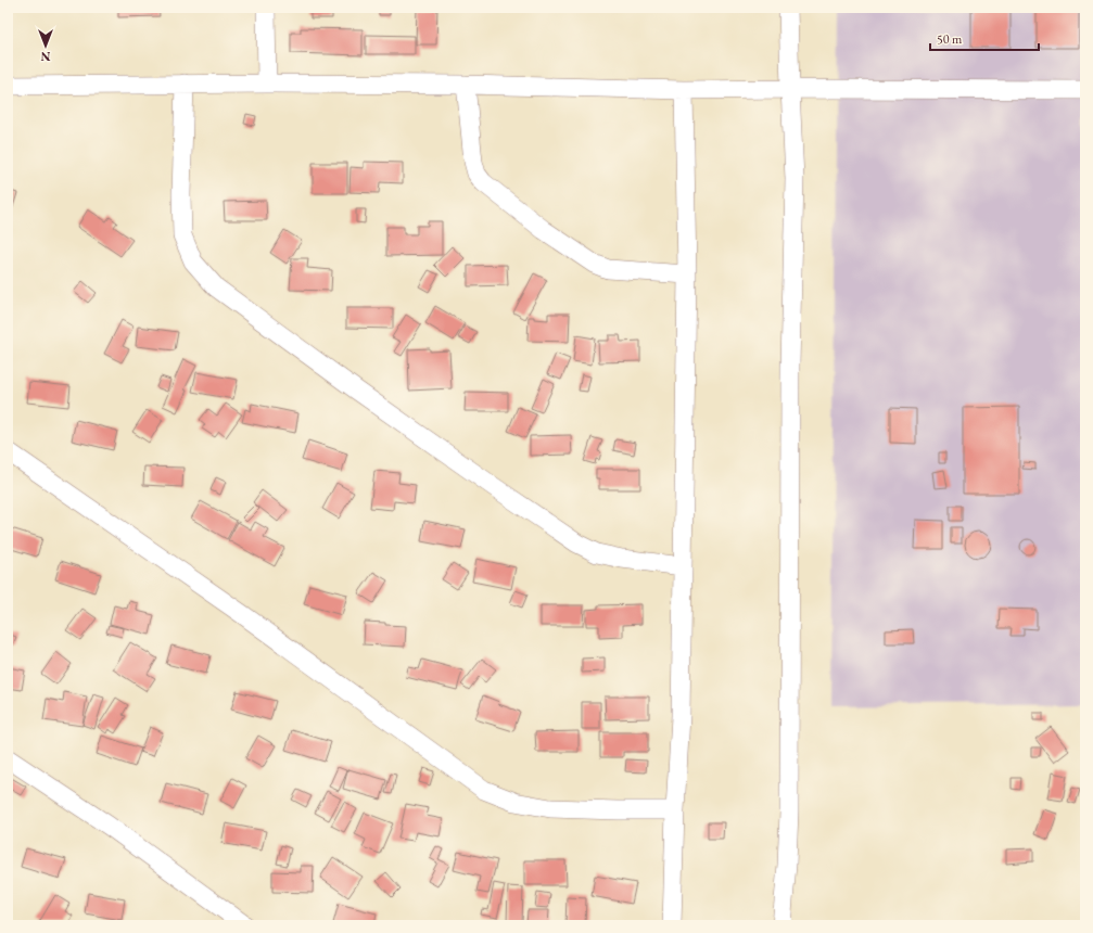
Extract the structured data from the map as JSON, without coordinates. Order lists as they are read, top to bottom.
{
  "scale_bar": "50 m",
  "north": "bottom"
}
